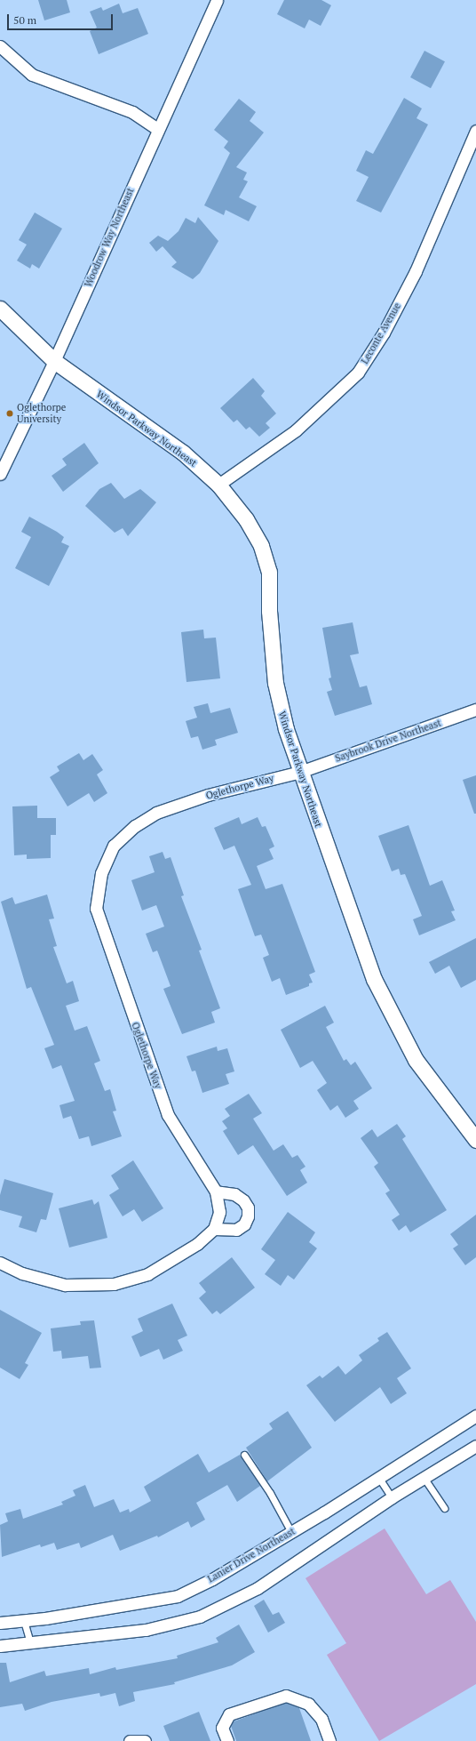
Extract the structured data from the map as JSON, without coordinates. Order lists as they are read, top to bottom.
{
  "streets": {
    "street": [
      "Woodrow Way Northeast",
      "Leconte Avenue",
      "Windsor Parkway Northeast",
      "Saybrook Drive Northeast",
      "Oglethorpe Way",
      "Lanier Drive Northeast"
    ]
  },
  "crossings": [
    ["Woodrow Way Northeast", "Windsor Parkway Northeast"],
    ["Leconte Avenue", "Windsor Parkway Northeast"],
    ["Windsor Parkway Northeast", "Saybrook Drive Northeast"],
    ["Windsor Parkway Northeast", "Oglethorpe Way"],
    ["Saybrook Drive Northeast", "Oglethorpe Way"]
  ],
  "places": ["Oglethorpe University"],
  "scale_bar": "50 m"
}
